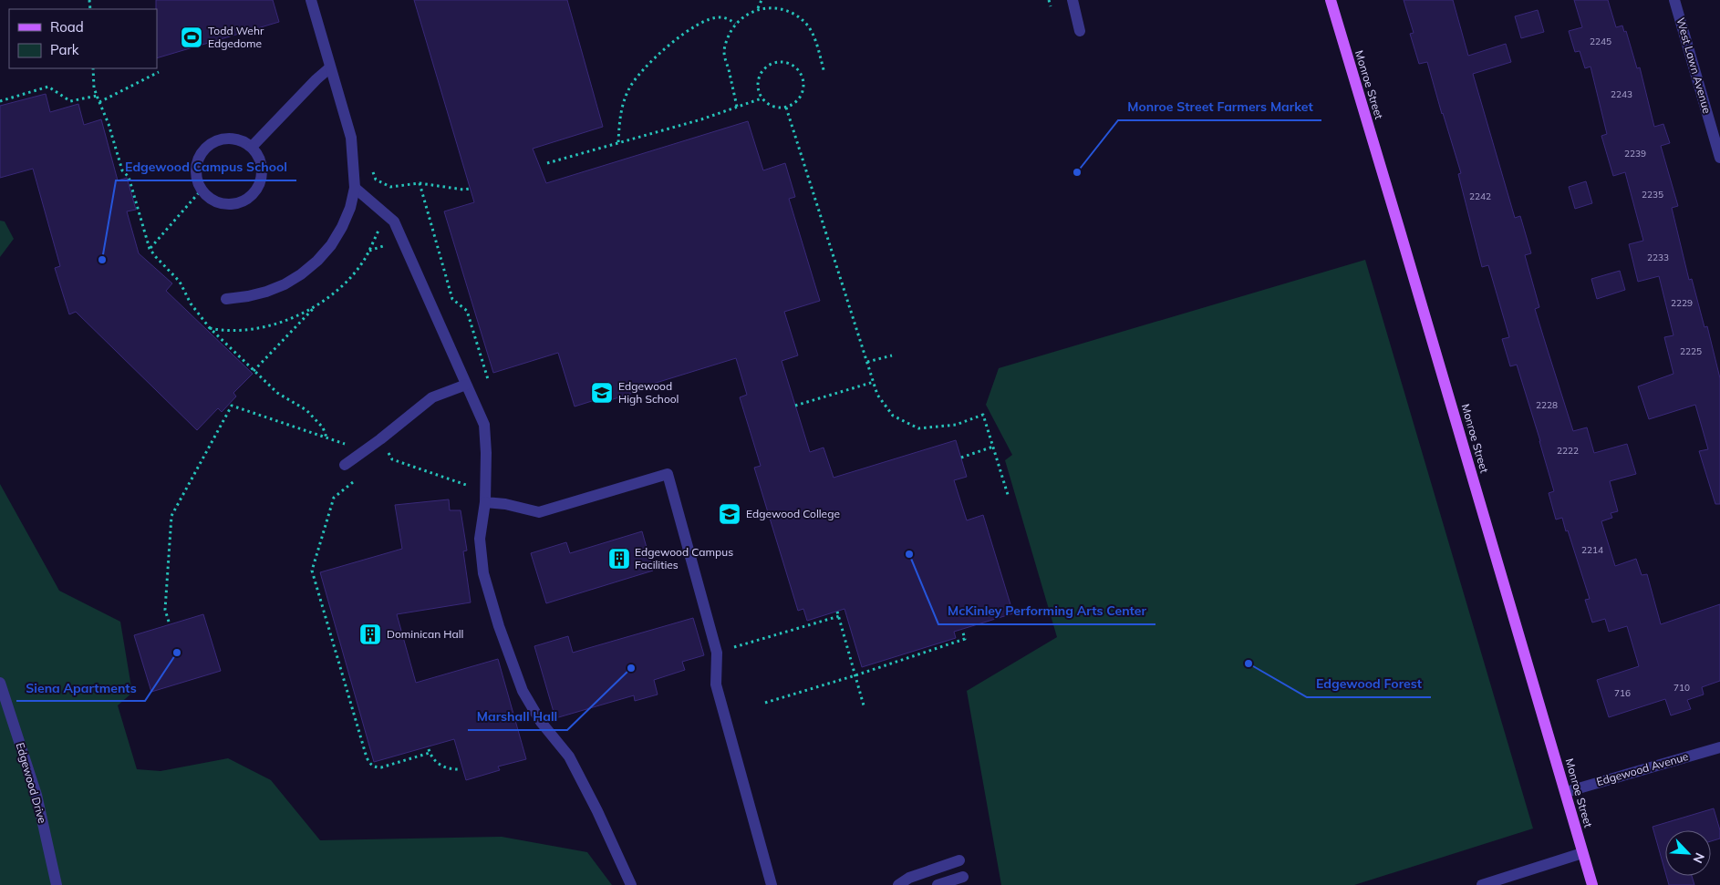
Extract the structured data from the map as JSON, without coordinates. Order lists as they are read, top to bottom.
{
  "streets": {
    "main road": ["Monroe Street"],
    "street": ["West Lawn Avenue", "Edgewood Avenue", "Edgewood Drive"]
  },
  "crossings": [
    ["Monroe Street", "Edgewood Avenue"]
  ],
  "places": {
    "sports": ["Todd Wehr Edgedome"],
    "other": [
      "Monroe Street Farmers Market",
      "Edgewood Campus School",
      "McKinley Performing Arts Center",
      "Siena Apartments",
      "Edgewood Forest",
      "Marshall Hall"
    ],
    "school or university": ["Edgewood High School", "Edgewood College"],
    "building": ["Edgewood Campus Facilities", "Dominican Hall"]
  },
  "house_numbers": [
    "2245",
    "2243",
    "2239",
    "2235",
    "2242",
    "2233",
    "2229",
    "2225",
    "2228",
    "2222",
    "2214",
    "710",
    "716"
  ],
  "legend": ["Road", "Park"],
  "north": "bottom right"
}
